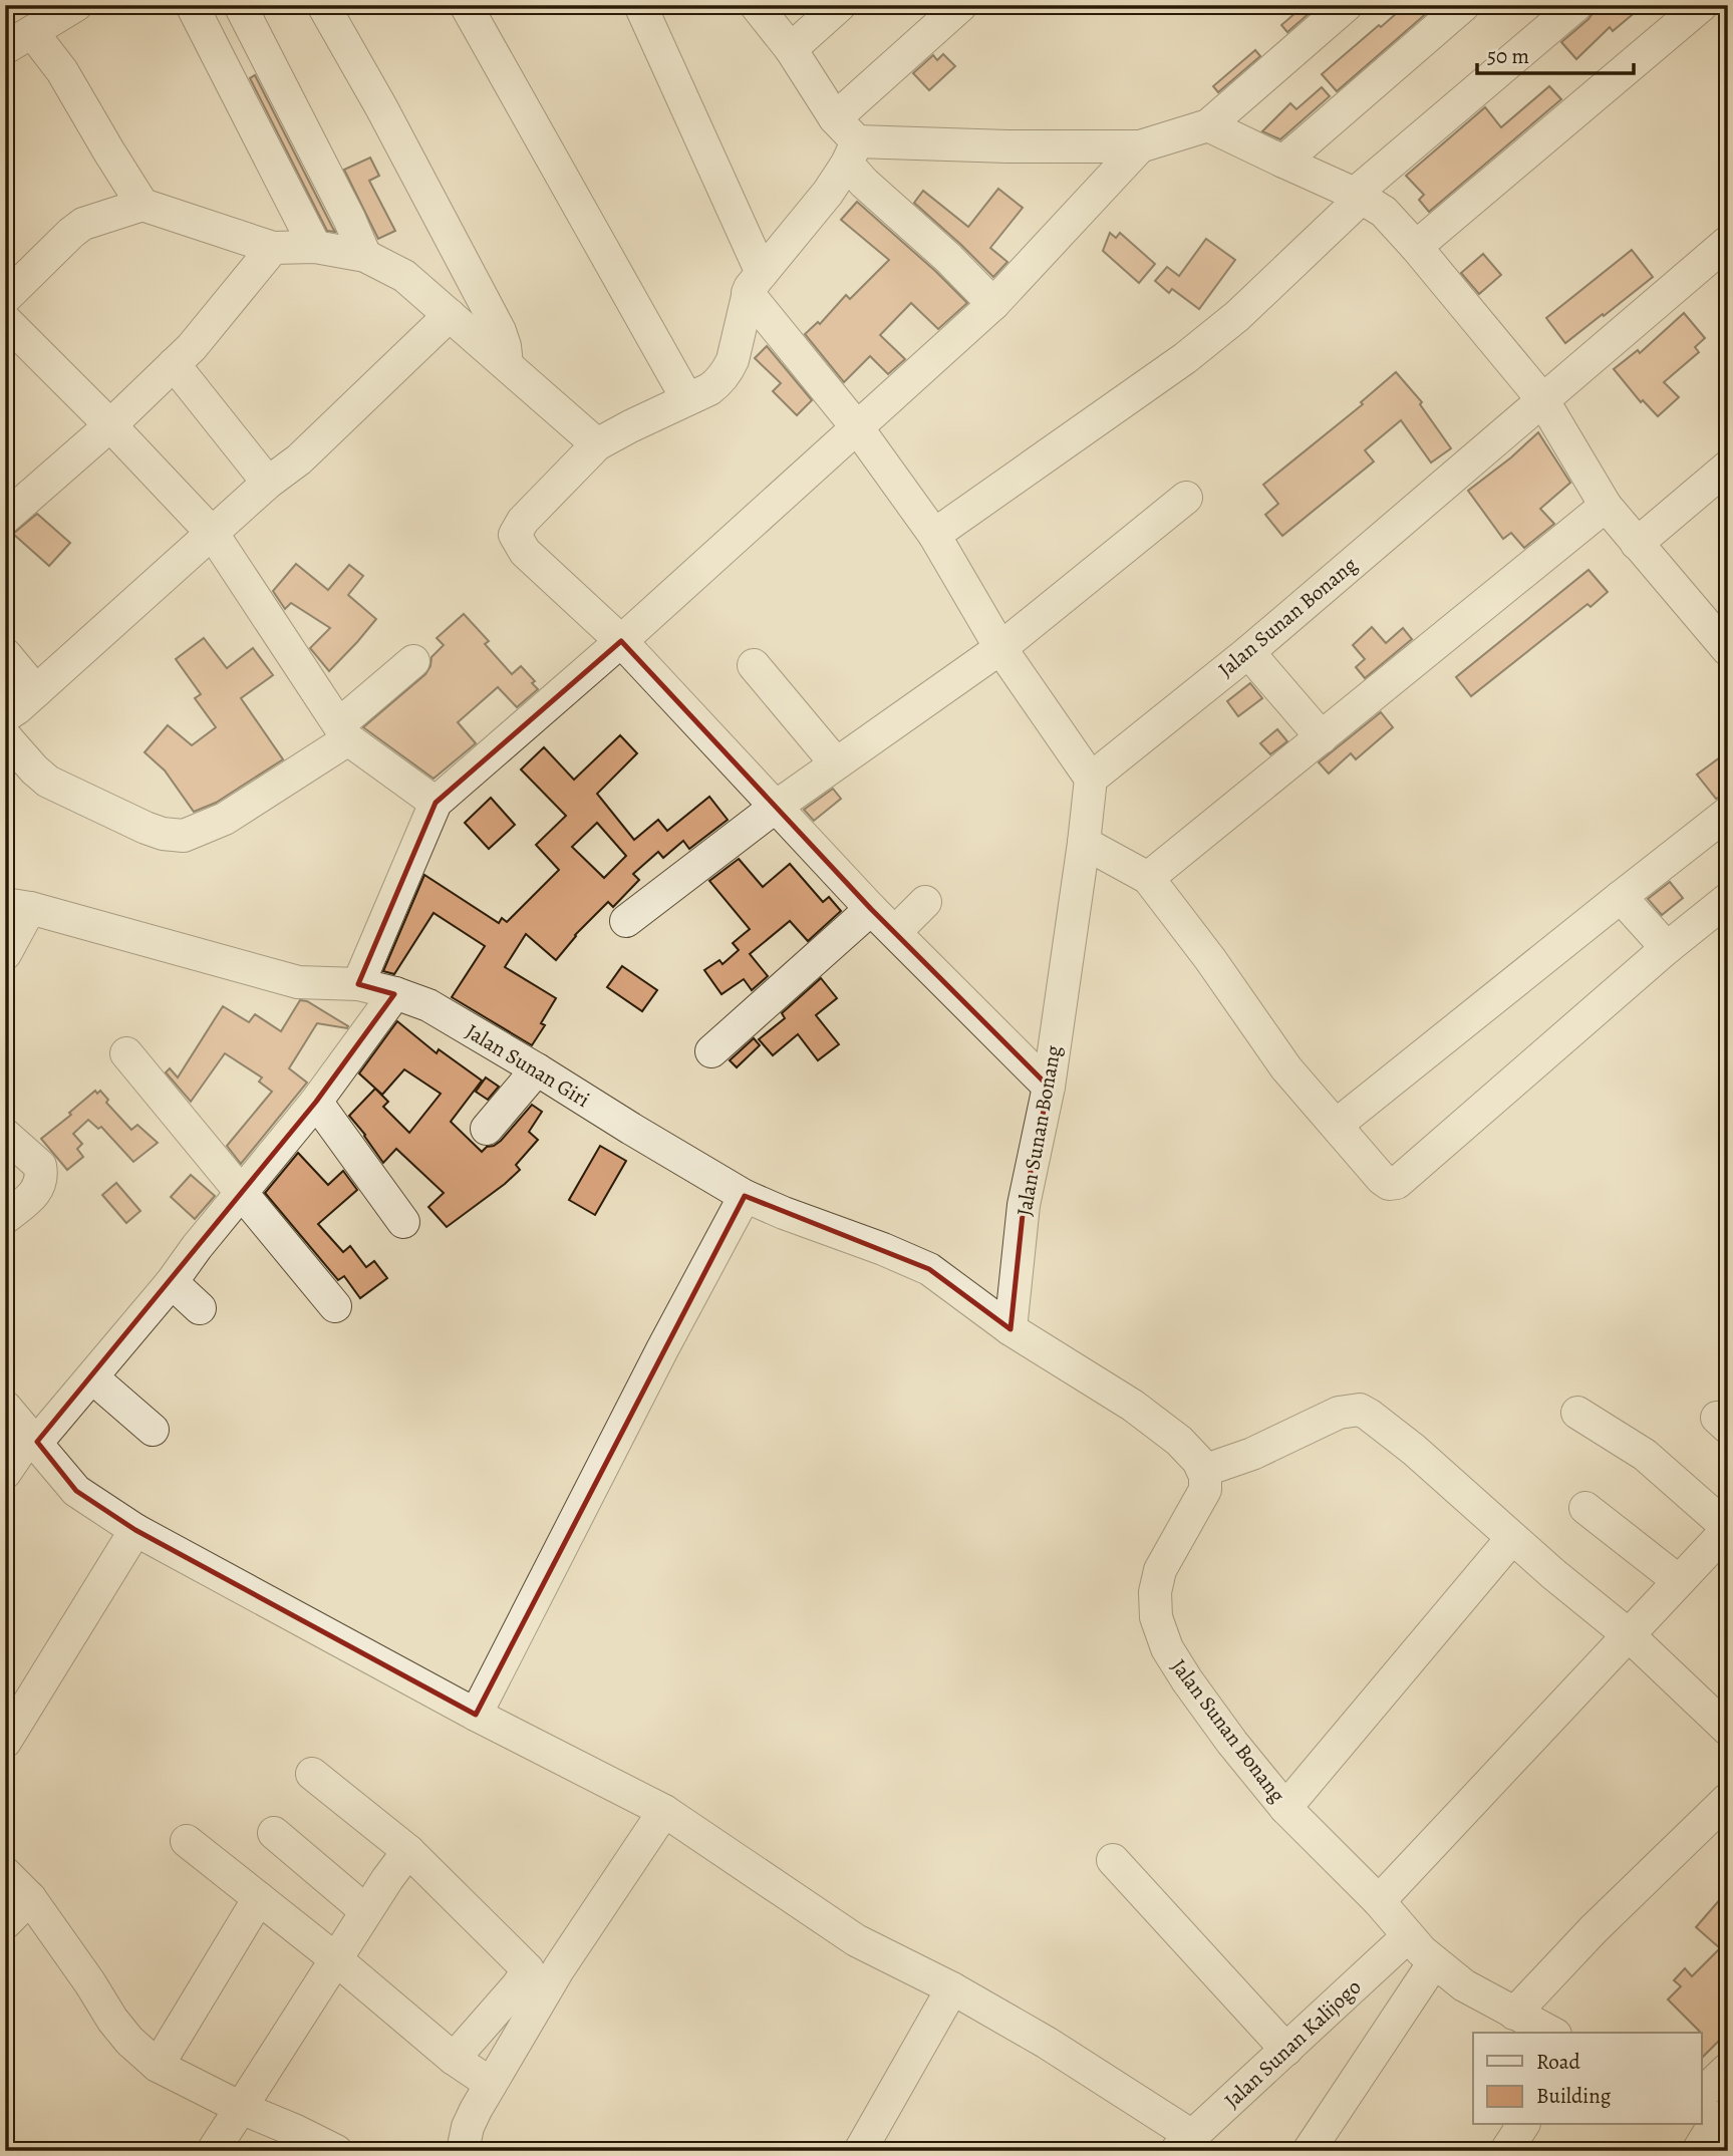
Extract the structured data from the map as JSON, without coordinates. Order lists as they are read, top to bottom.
{
  "streets": {
    "street": ["Jalan Sunan Bonang", "Jalan Sunan Giri", "Jalan Sunan Kalijogo"]
  },
  "crossings": [
    ["Jalan Sunan Bonang", "Jalan Sunan Giri"],
    ["Jalan Sunan Bonang", "Jalan Sunan Kalijogo"]
  ],
  "legend": ["Road", "Building"],
  "scale_bar": "50 m"
}
